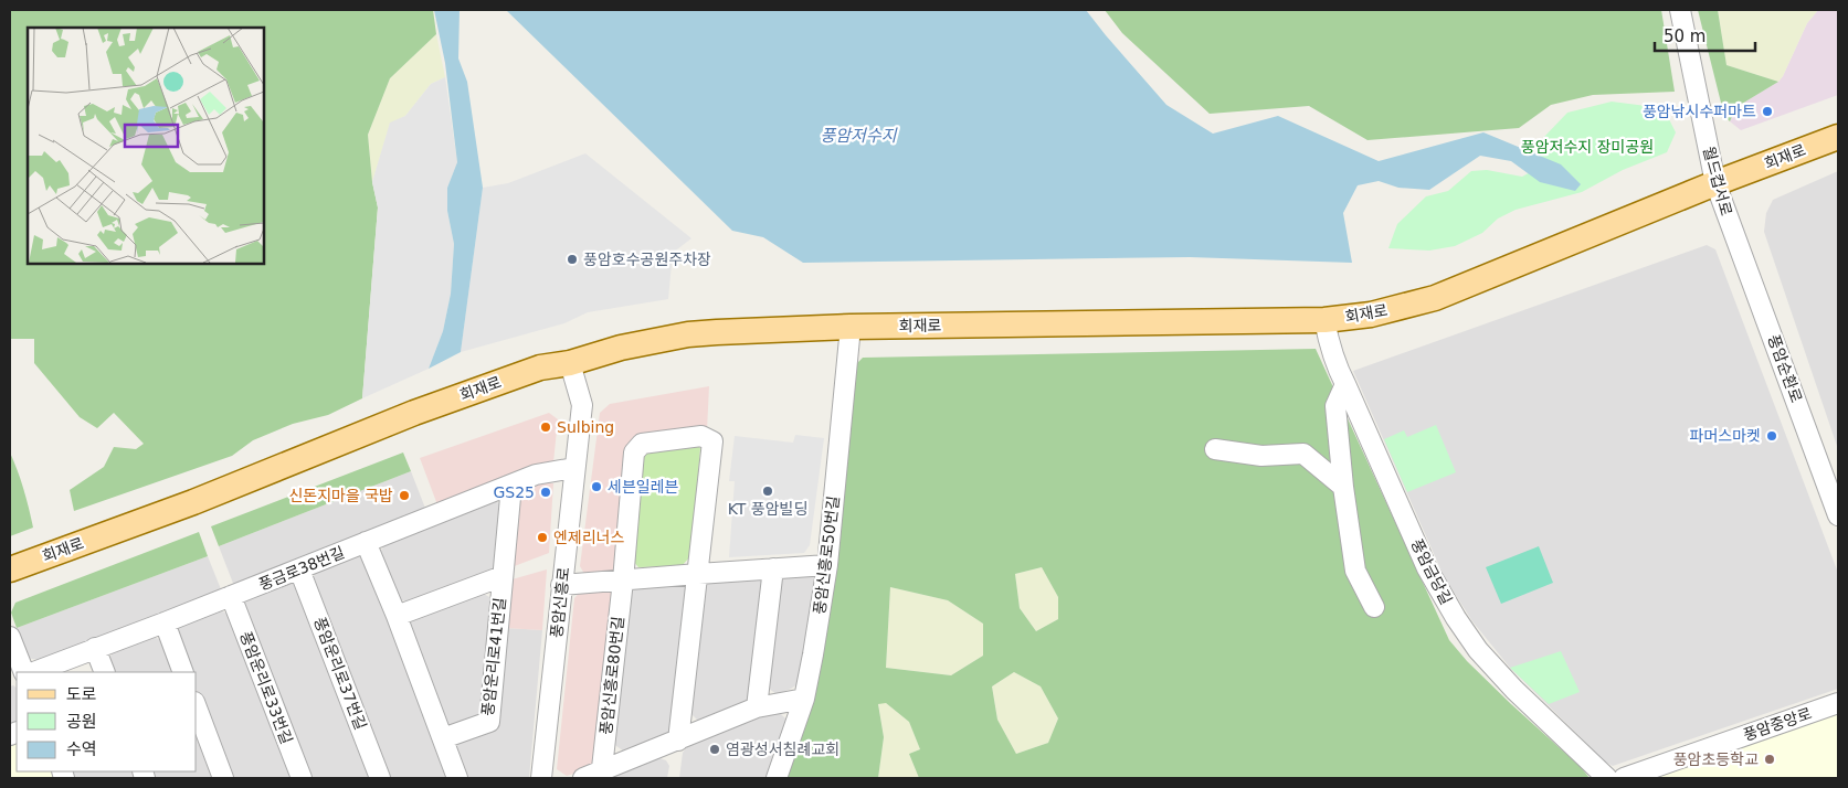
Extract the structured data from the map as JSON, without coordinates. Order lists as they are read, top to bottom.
{
  "streets": {
    "main road": ["회재로"],
    "street": [
      "월드컵서로",
      "풍암순환로",
      "풍암신흥로50번길",
      "풍금로38번길",
      "풍암금당길",
      "풍암신흥로",
      "풍암운리로41번길",
      "풍암운리로37번길",
      "풍암신흥로80번길",
      "풍암운리로33번길",
      "풍암중앙로"
    ]
  },
  "crossings": [
    ["회재로", "월드컵서로"],
    ["회재로", "풍암신흥로50번길"],
    ["회재로", "풍암금당길"],
    ["회재로", "풍암신흥로"],
    ["월드컵서로", "풍암순환로"],
    ["풍금로38번길", "풍암신흥로"],
    ["풍금로38번길", "풍암운리로41번길"],
    ["풍금로38번길", "풍암운리로37번길"],
    ["풍금로38번길", "풍암운리로33번길"]
  ],
  "water": ["풍암저수지"],
  "parks": ["풍암저수지 장미공원"],
  "places": [
    "풍암낚시수퍼마트",
    "풍암호수공원주차장",
    "Sulbing",
    "파머스마켓",
    "세븐일레븐",
    "KT 풍암빌딩",
    "GS25",
    "신돈지마을 국밥",
    "엔제리너스",
    "염광성서침례교회",
    "풍암초등학교"
  ],
  "legend": ["도로", "공원", "수역"],
  "scale_bar": "50 m"
}
